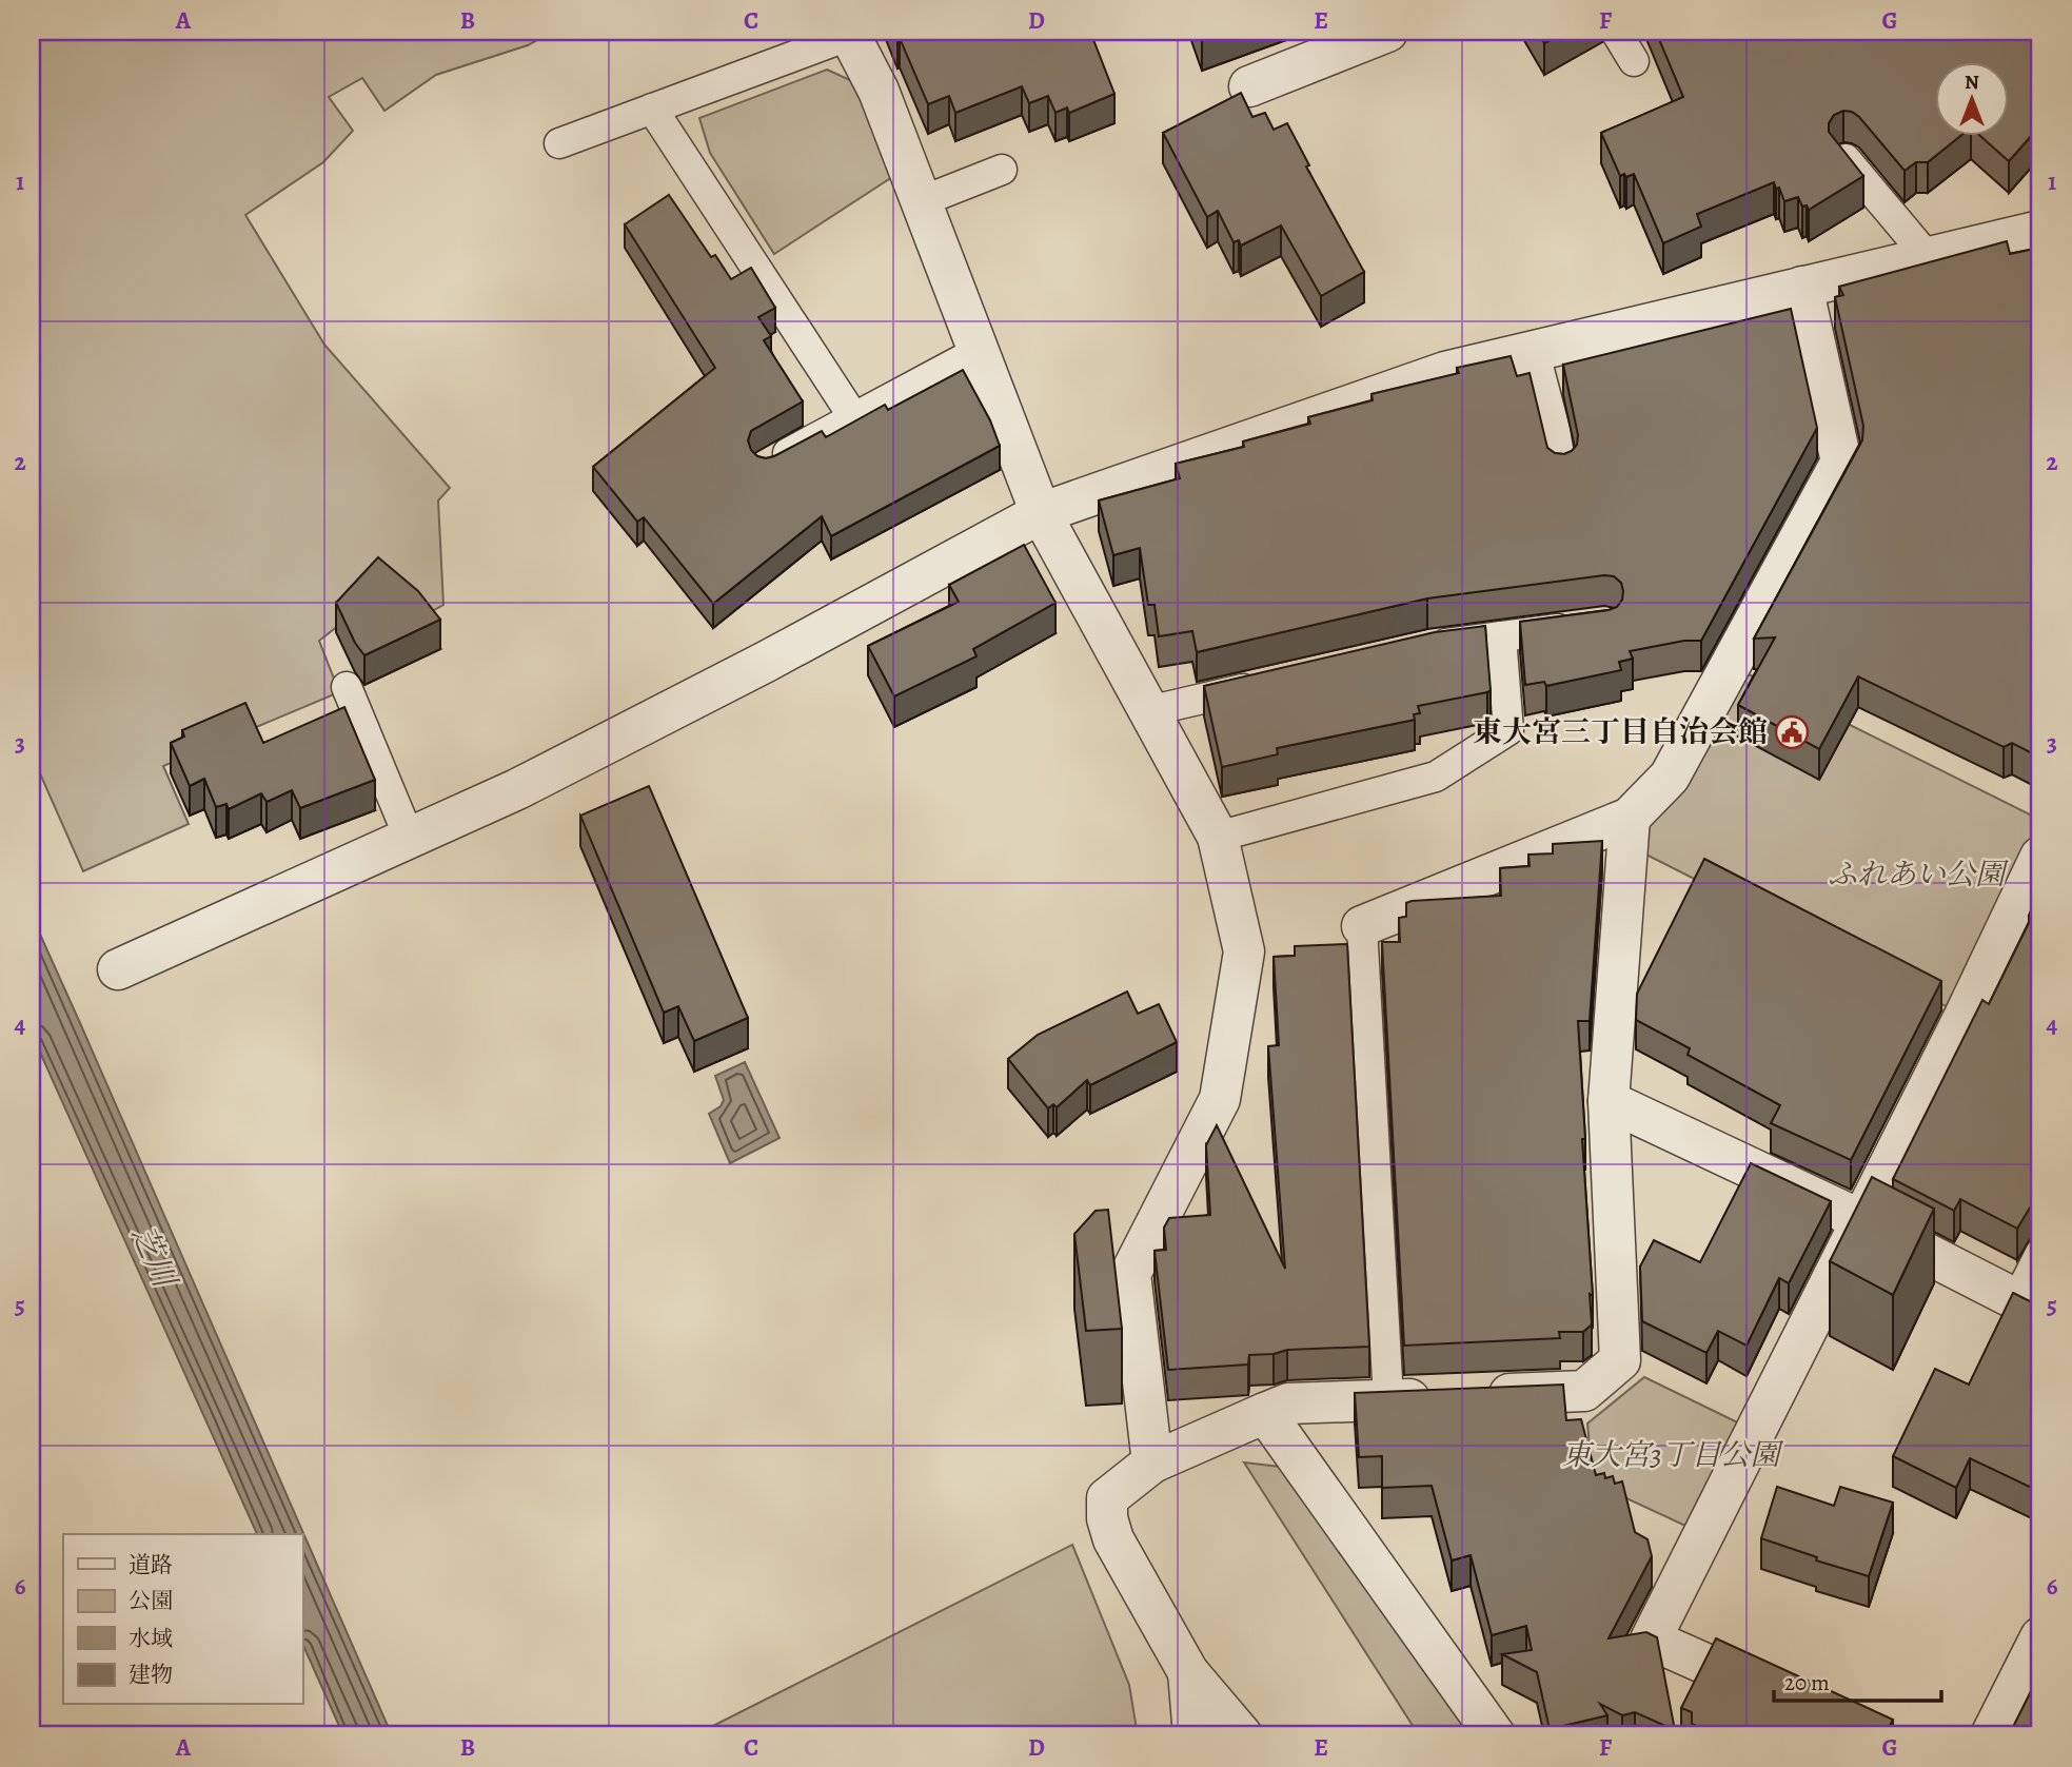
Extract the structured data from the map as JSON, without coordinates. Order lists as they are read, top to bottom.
{
  "water": ["芝川"],
  "parks": ["ふれあい公園", "東大宮3丁目公園"],
  "places": {
    "public building": ["東大宮三丁目自治会館"]
  },
  "legend": [
    "道路",
    "公園",
    "水域",
    "建物"
  ],
  "scale_bar": "20 m",
  "north": "top",
  "grid": {
    "columns": [
      "A",
      "B",
      "C",
      "D",
      "E",
      "F",
      "G"
    ],
    "rows": [
      "1",
      "2",
      "3",
      "4",
      "5",
      "6"
    ]
  }
}
